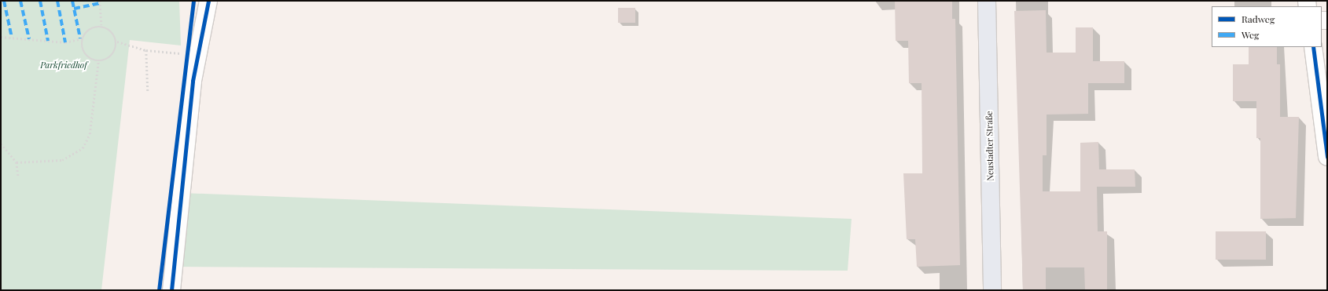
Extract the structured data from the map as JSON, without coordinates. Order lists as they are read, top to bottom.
{
  "streets": {
    "main road": ["Neustadter Straße"]
  },
  "parks": ["Parkfriedhof"],
  "legend": ["Radweg", "Weg"]
}
